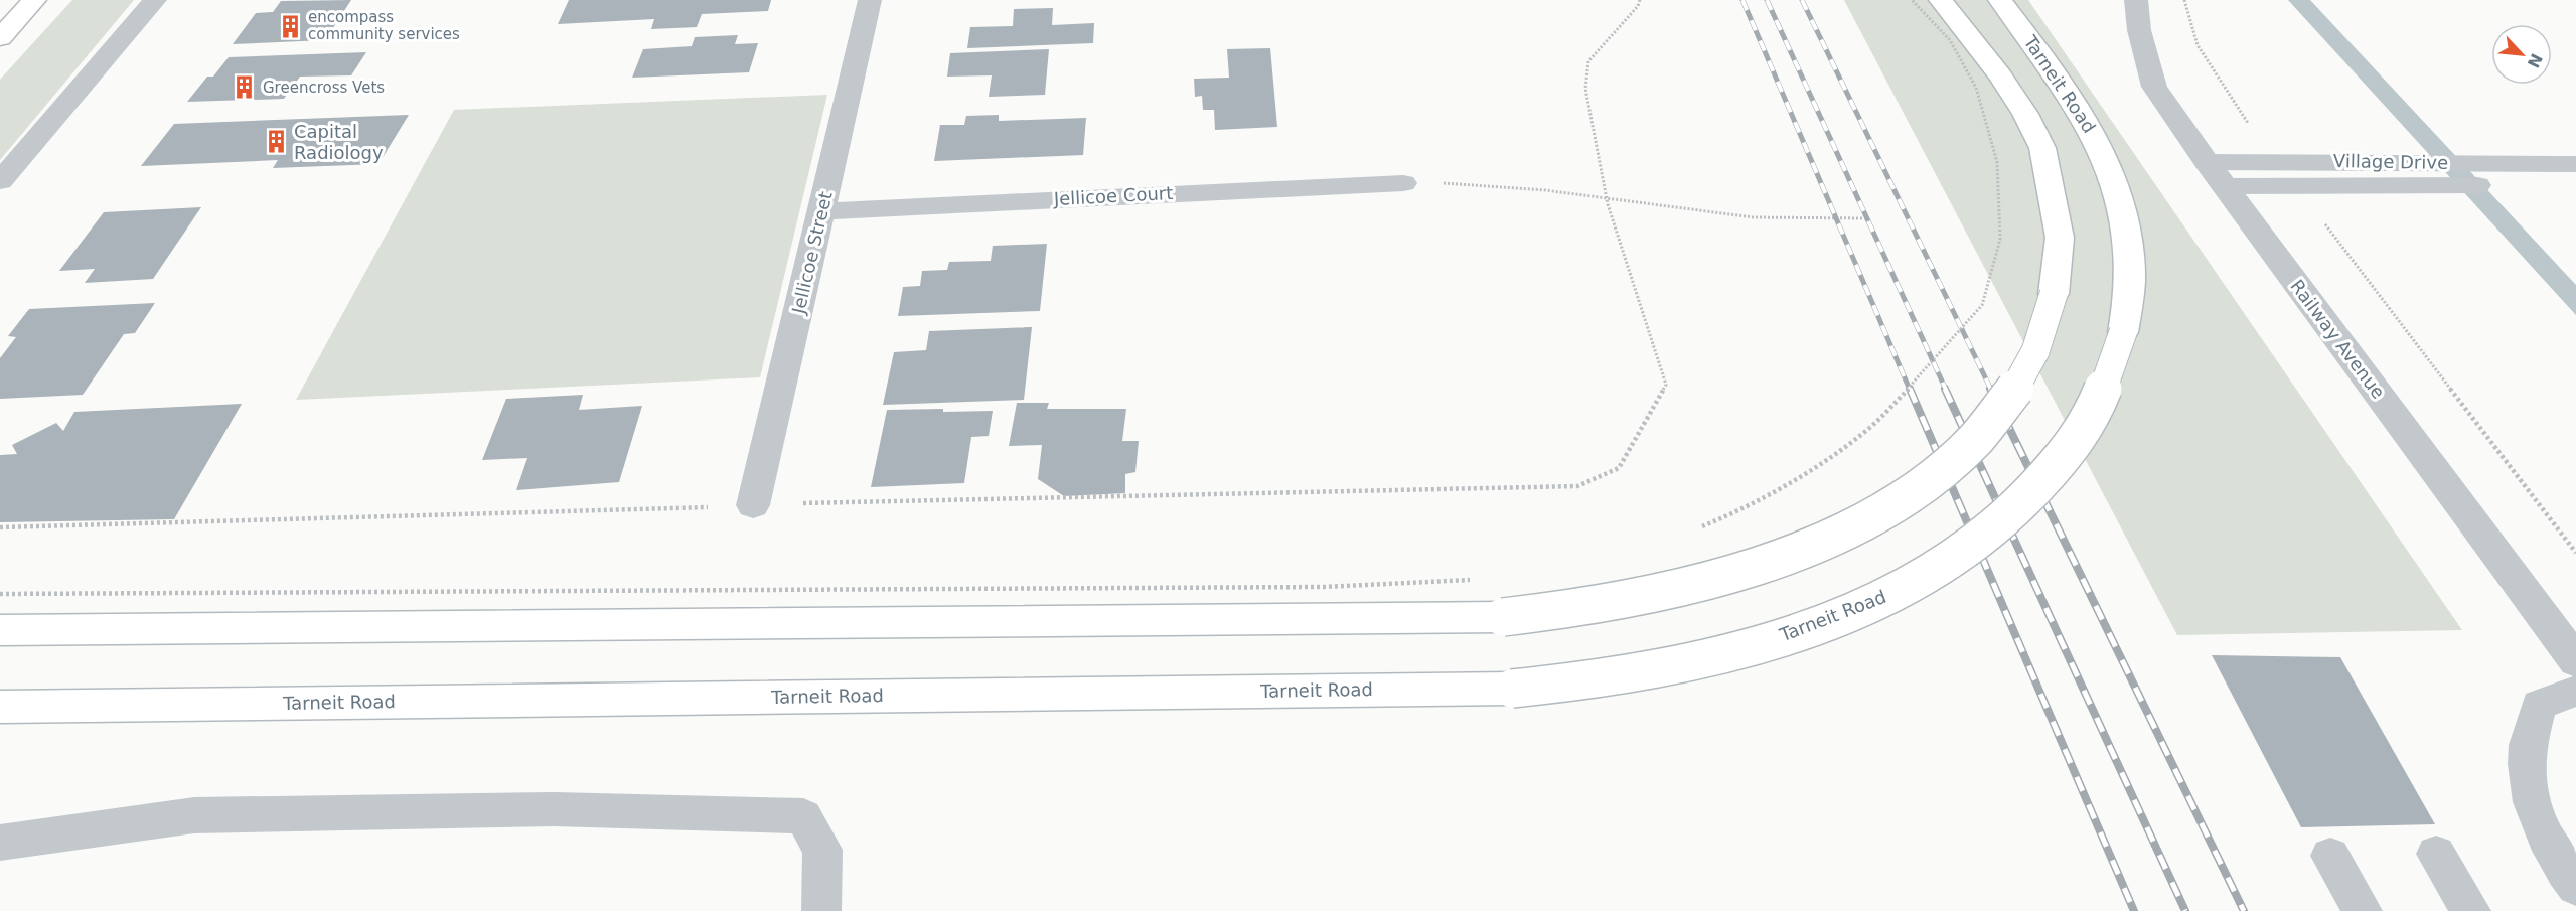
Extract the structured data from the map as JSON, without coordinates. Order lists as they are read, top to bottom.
{
  "streets": {
    "main road": ["Tarneit Road"],
    "street": [
      "Village Drive",
      "Jellicoe Court",
      "Jellicoe Street",
      "Railway Avenue"
    ]
  },
  "crossings": [
    ["Village Drive", "Railway Avenue"],
    ["Jellicoe Court", "Jellicoe Street"]
  ],
  "places": {
    "building": ["encompass community services", "Greencross Vets", "Capital Radiology"]
  },
  "north": "bottom right"
}
